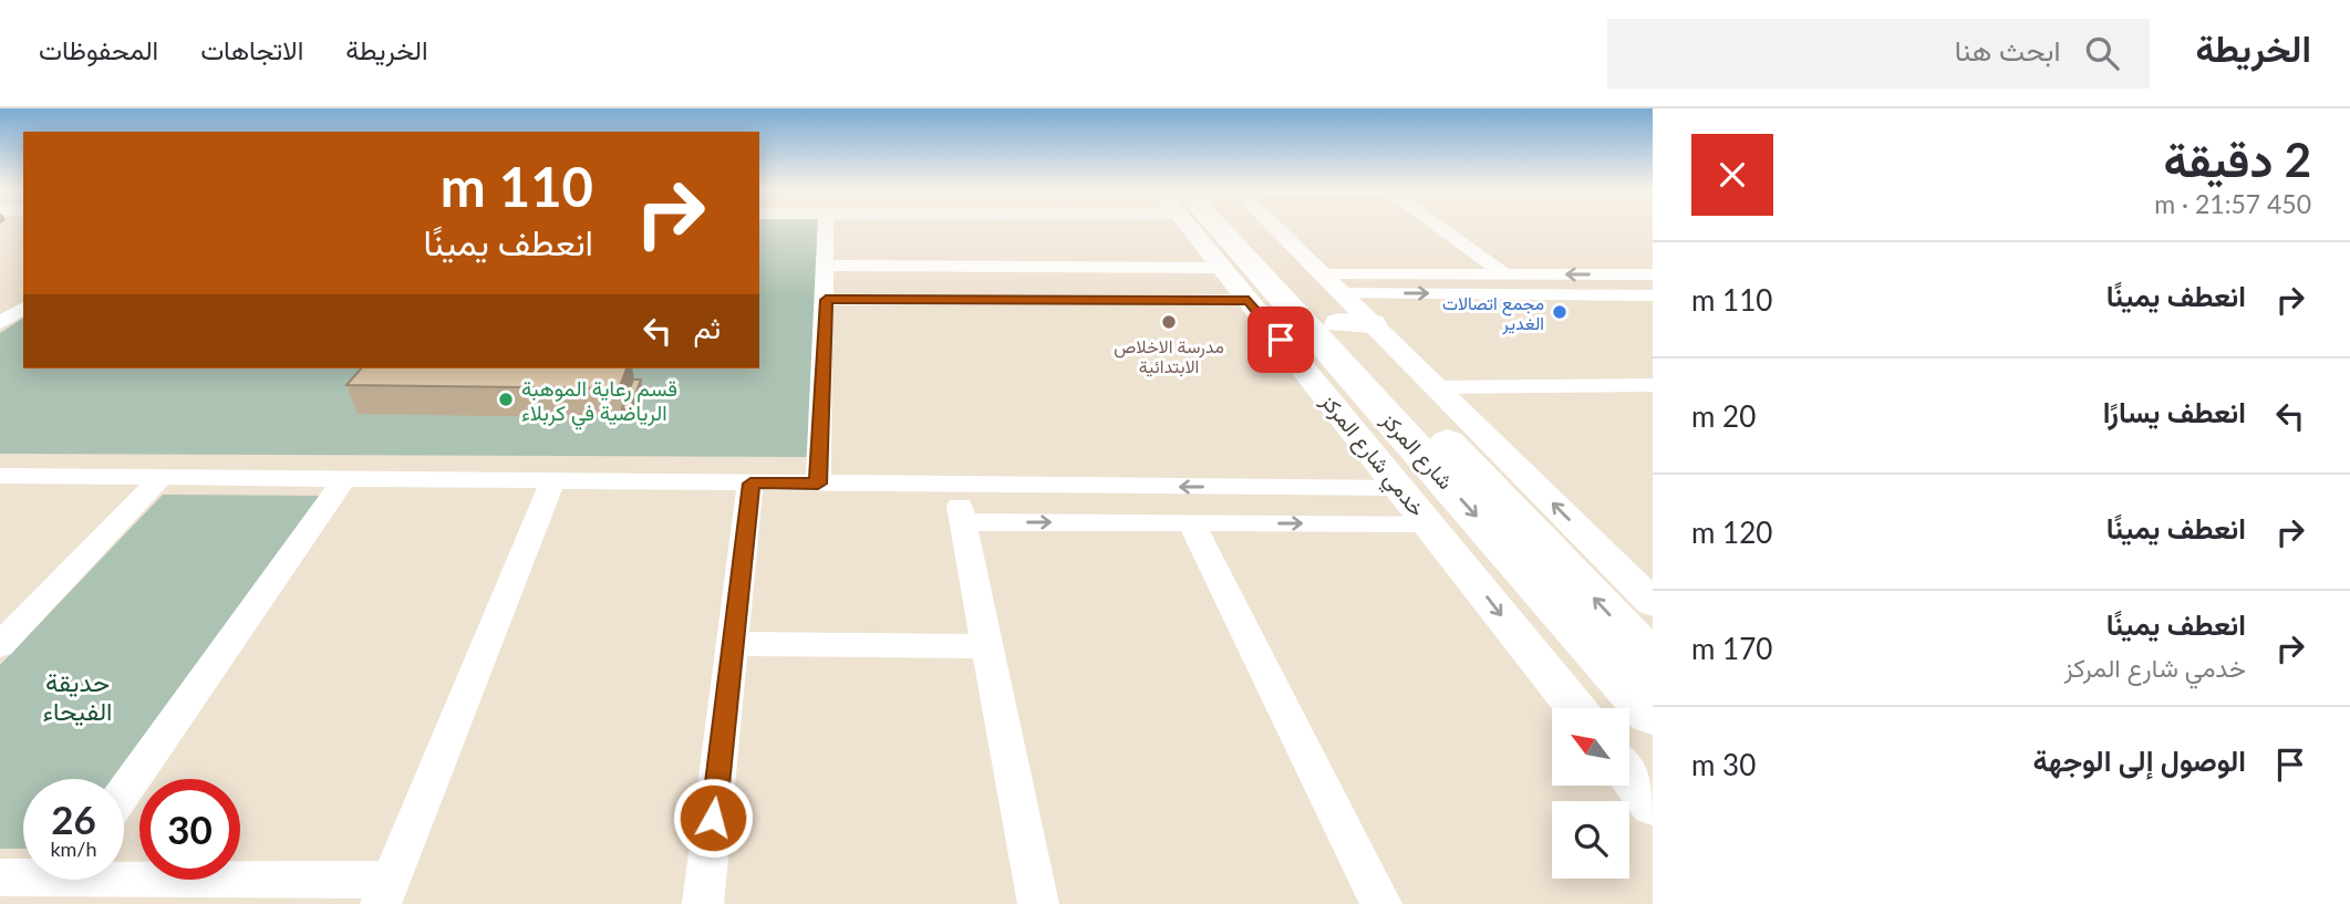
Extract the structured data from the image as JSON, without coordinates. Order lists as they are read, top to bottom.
{
  "streets": {
    "main road": ["شارع المركز"],
    "street": ["خدمي شارع المركز"]
  },
  "parks": ["حديقة الفيحاء"],
  "places": ["مجمع اتصالات الغدير", "مدرسة الاخلاص الابتدائية", "قسم رعاية الموهبة الرياضية في كربلاء"],
  "north": "top left",
  "page": {
    "header": "الخريطة",
    "search": "ابحث هنا",
    "nav": ["الخريطة", "الاتجاهات", "المحفوظات"],
    "heading": ["2 دقيقة", "450 m · 21:57"],
    "turn": ["110 m", "انعطف يمينًا"],
    "list": [
      {
        "name": "انعطف يمينًا",
        "value": "110 m"
      },
      {
        "name": "انعطف يسارًا",
        "value": "20 m"
      },
      {
        "name": "انعطف يمينًا",
        "value": "120 m"
      },
      {
        "name": "انعطف يمينًا",
        "note": "خدمي شارع المركز",
        "value": "170 m"
      },
      {
        "name": "الوصول إلى الوجهة",
        "value": "30 m"
      }
    ],
    "then": "ثم",
    "speed": "26 km/h",
    "limit": "30"
  }
}
